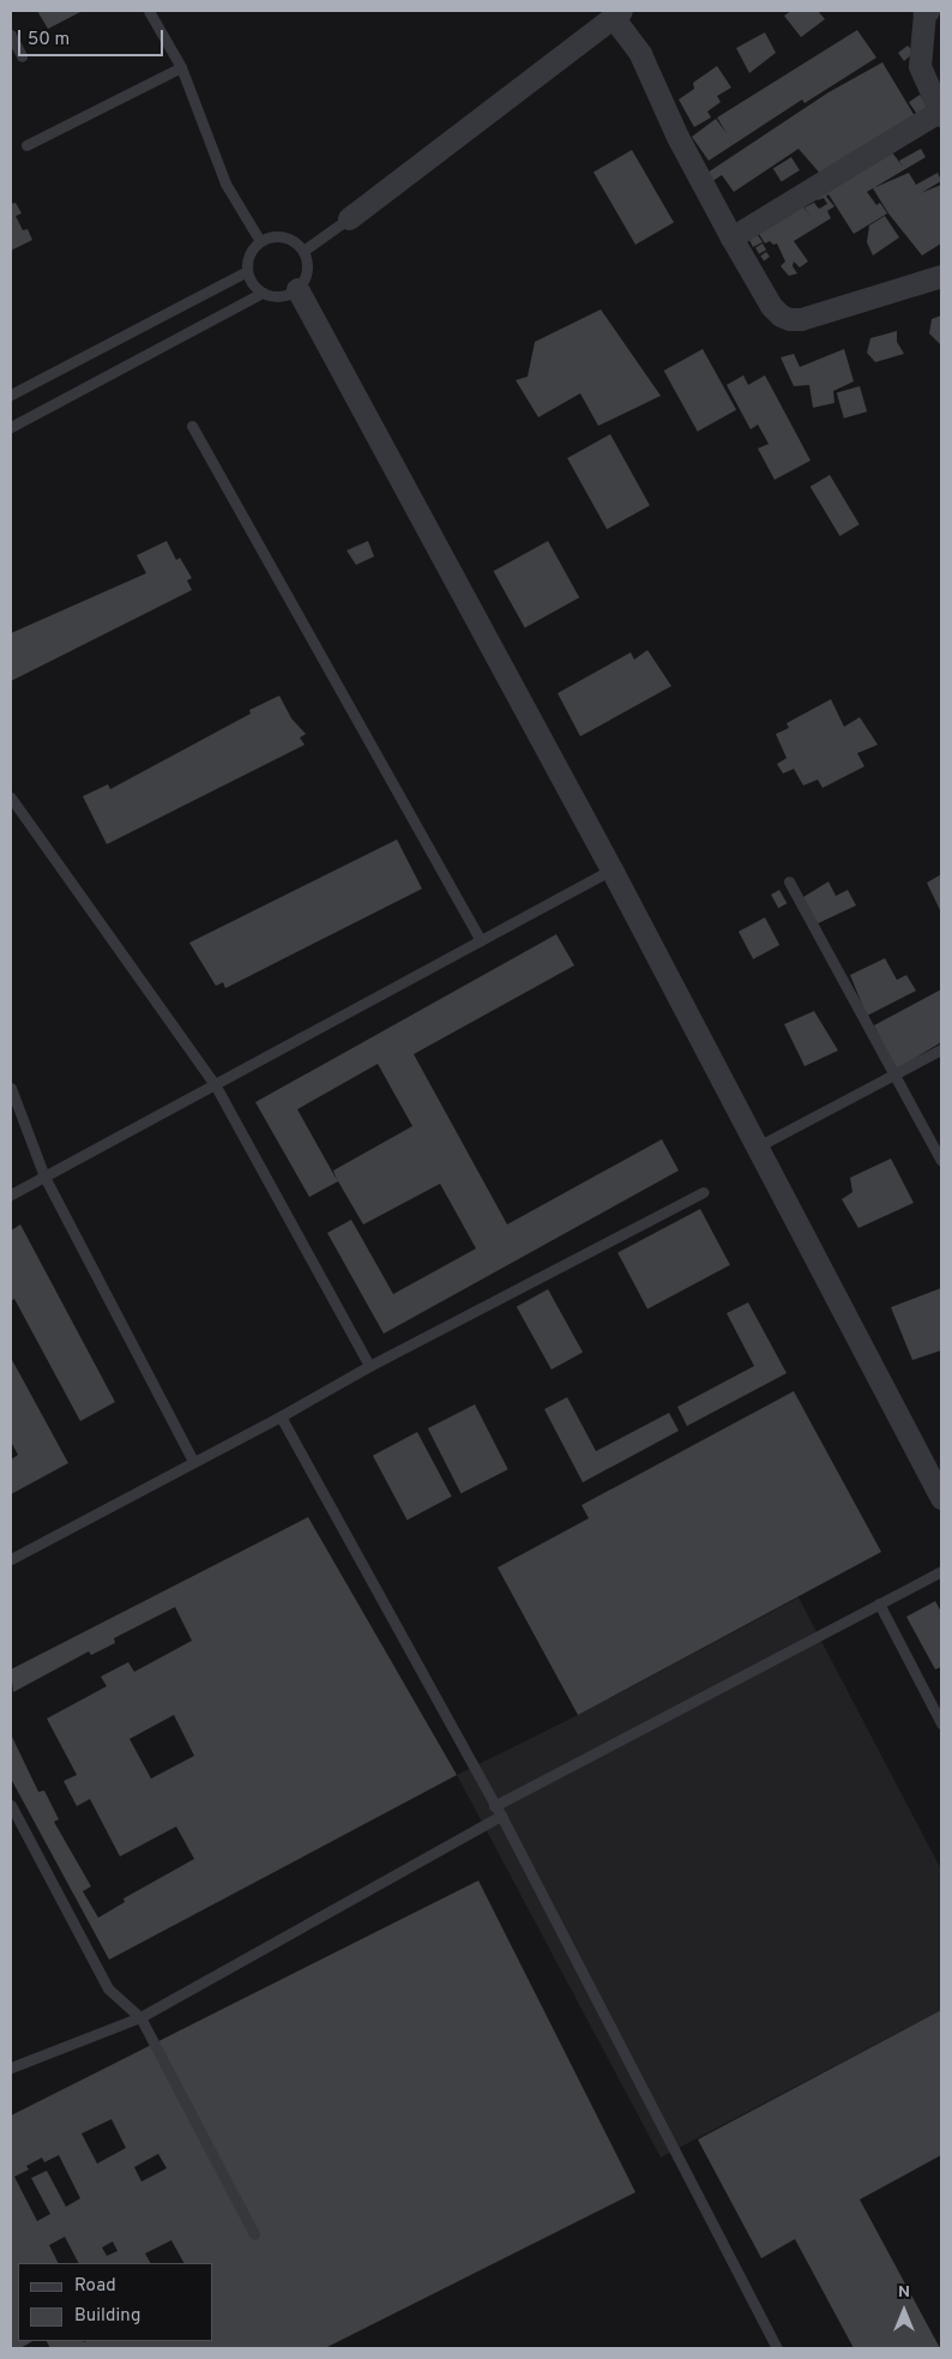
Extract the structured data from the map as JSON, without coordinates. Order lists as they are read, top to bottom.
{
  "legend": ["Road", "Building"],
  "scale_bar": "50 m",
  "north": "top"
}
